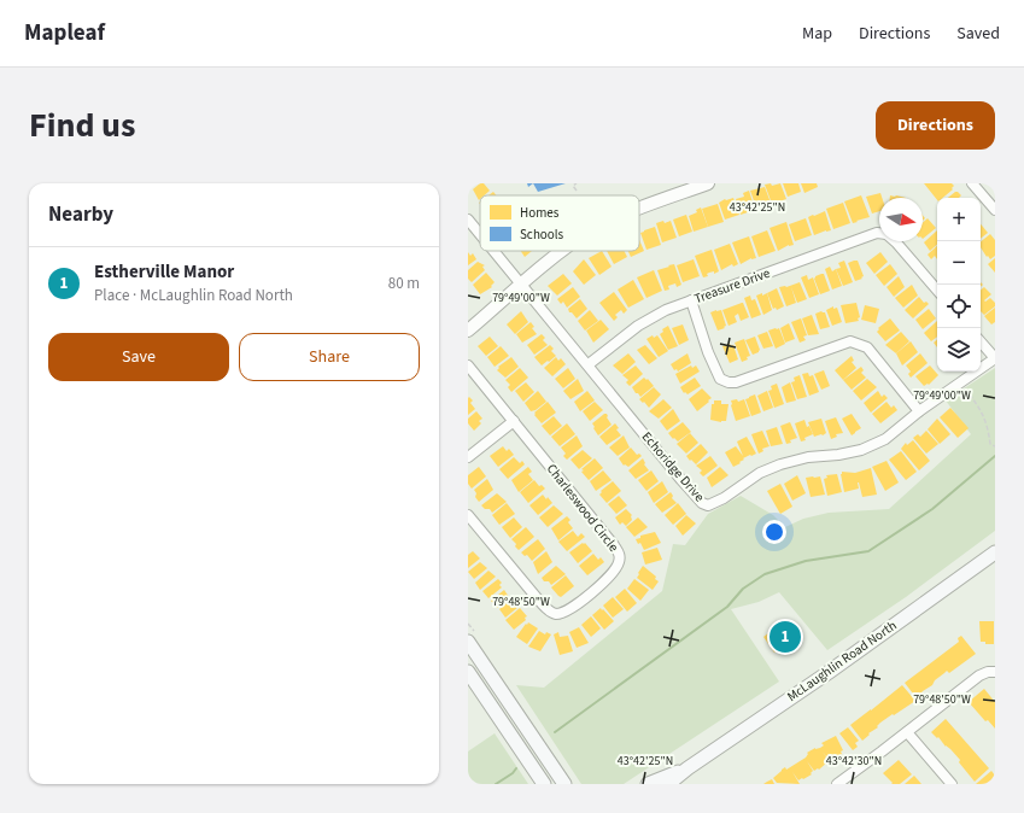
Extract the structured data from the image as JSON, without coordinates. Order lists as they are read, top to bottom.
{
  "streets": {
    "main road": ["McLaughlin Road North"],
    "street": ["Treasure Drive", "Echoridge Drive", "Charleswood Circle"]
  },
  "crossings": [
    ["Treasure Drive", "Echoridge Drive"]
  ],
  "legend": ["Homes", "Schools"],
  "north": "right",
  "page": {
    "header": "Mapleaf",
    "nav": ["Map", "Directions", "Saved"],
    "title": "Find us",
    "buttons": [
      "Directions",
      ["Save", "Share"]
    ],
    "heading": "Nearby",
    "map_buttons": ["+", "−"],
    "list": [
      {
        "mark": "1",
        "name": "Estherville Manor",
        "note": "Place · McLaughlin Road North",
        "value": "80 m"
      }
    ],
    "pins": "1"
  },
  "coordinates": [
    "43°42'25\"N",
    "79°49'00\"W",
    "79°48'50\"W",
    "43°42'30\"N"
  ]
}
